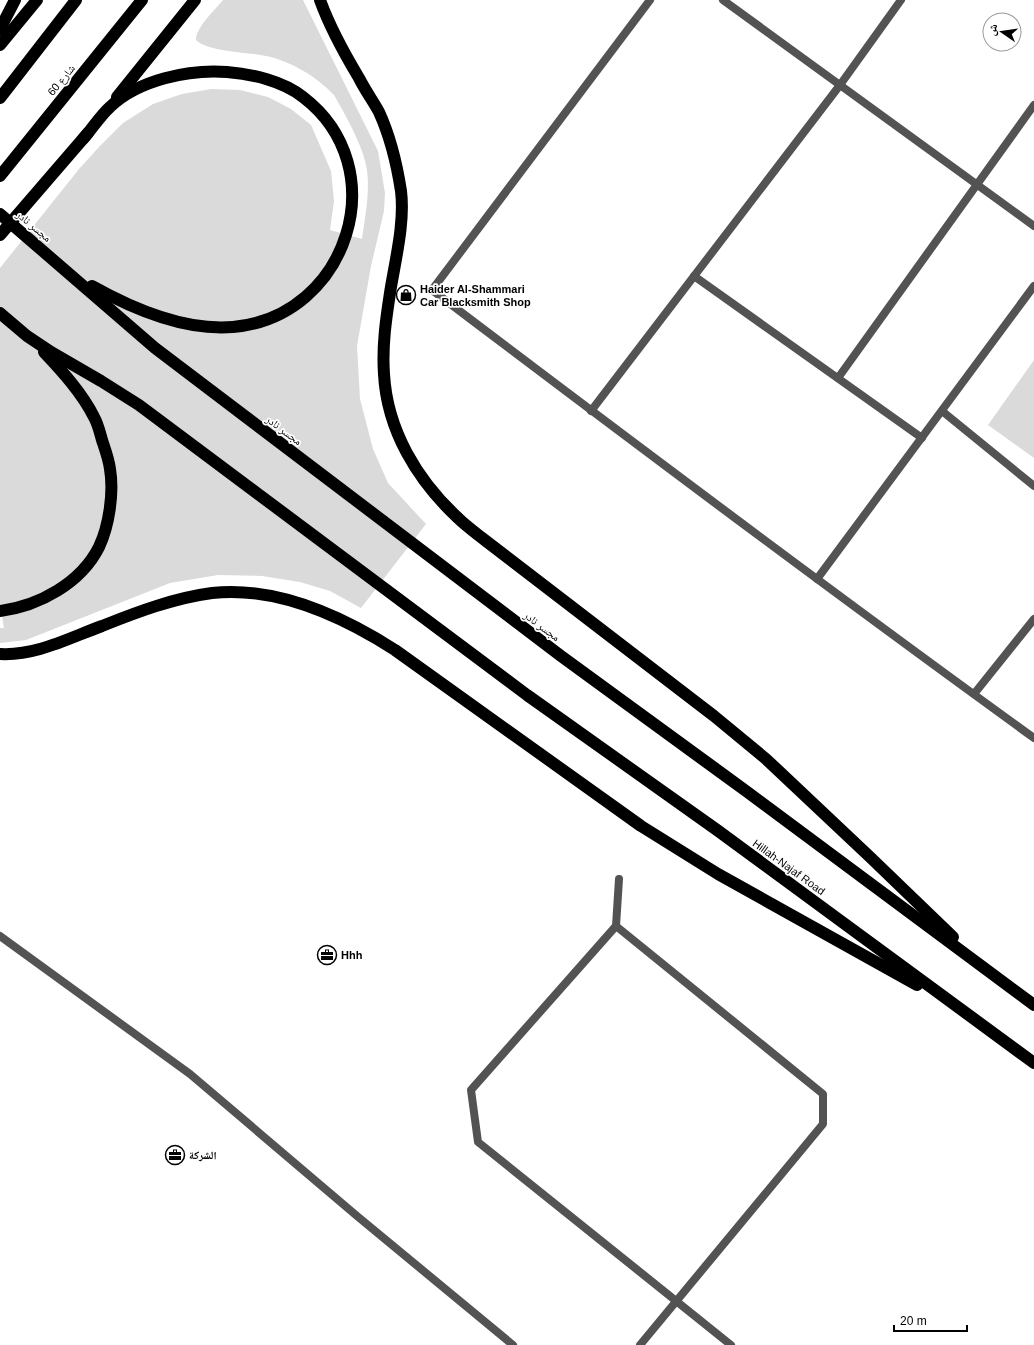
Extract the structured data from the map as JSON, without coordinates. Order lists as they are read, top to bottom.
{
  "streets": {
    "highway": ["شارع 60", "مجسر نادر", "Hillah-Najaf Road"]
  },
  "places": {
    "shop": ["Haider Al-Shammari Car Blacksmith Shop"],
    "office": ["Hhh", "الشركة"]
  },
  "scale_bar": "20 m",
  "north": "left"
}
